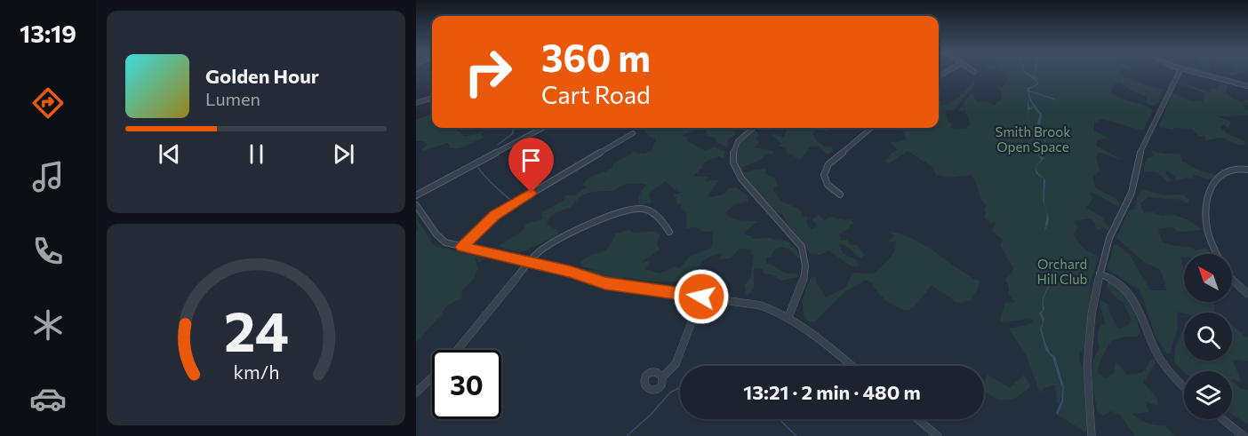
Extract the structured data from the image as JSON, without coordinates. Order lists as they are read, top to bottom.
{
  "parks": ["Smith Brook Open Space", "Orchard Hill Club"],
  "north": "top left",
  "page": {
    "tabs": "13:19",
    "turn": ["360 m", "Cart Road"],
    "song": ["Golden Hour", "Lumen"],
    "limit": "30",
    "trip": "13:21 · 2 min · 480 m",
    "gauge": ["24", "km/h"]
  }
}
